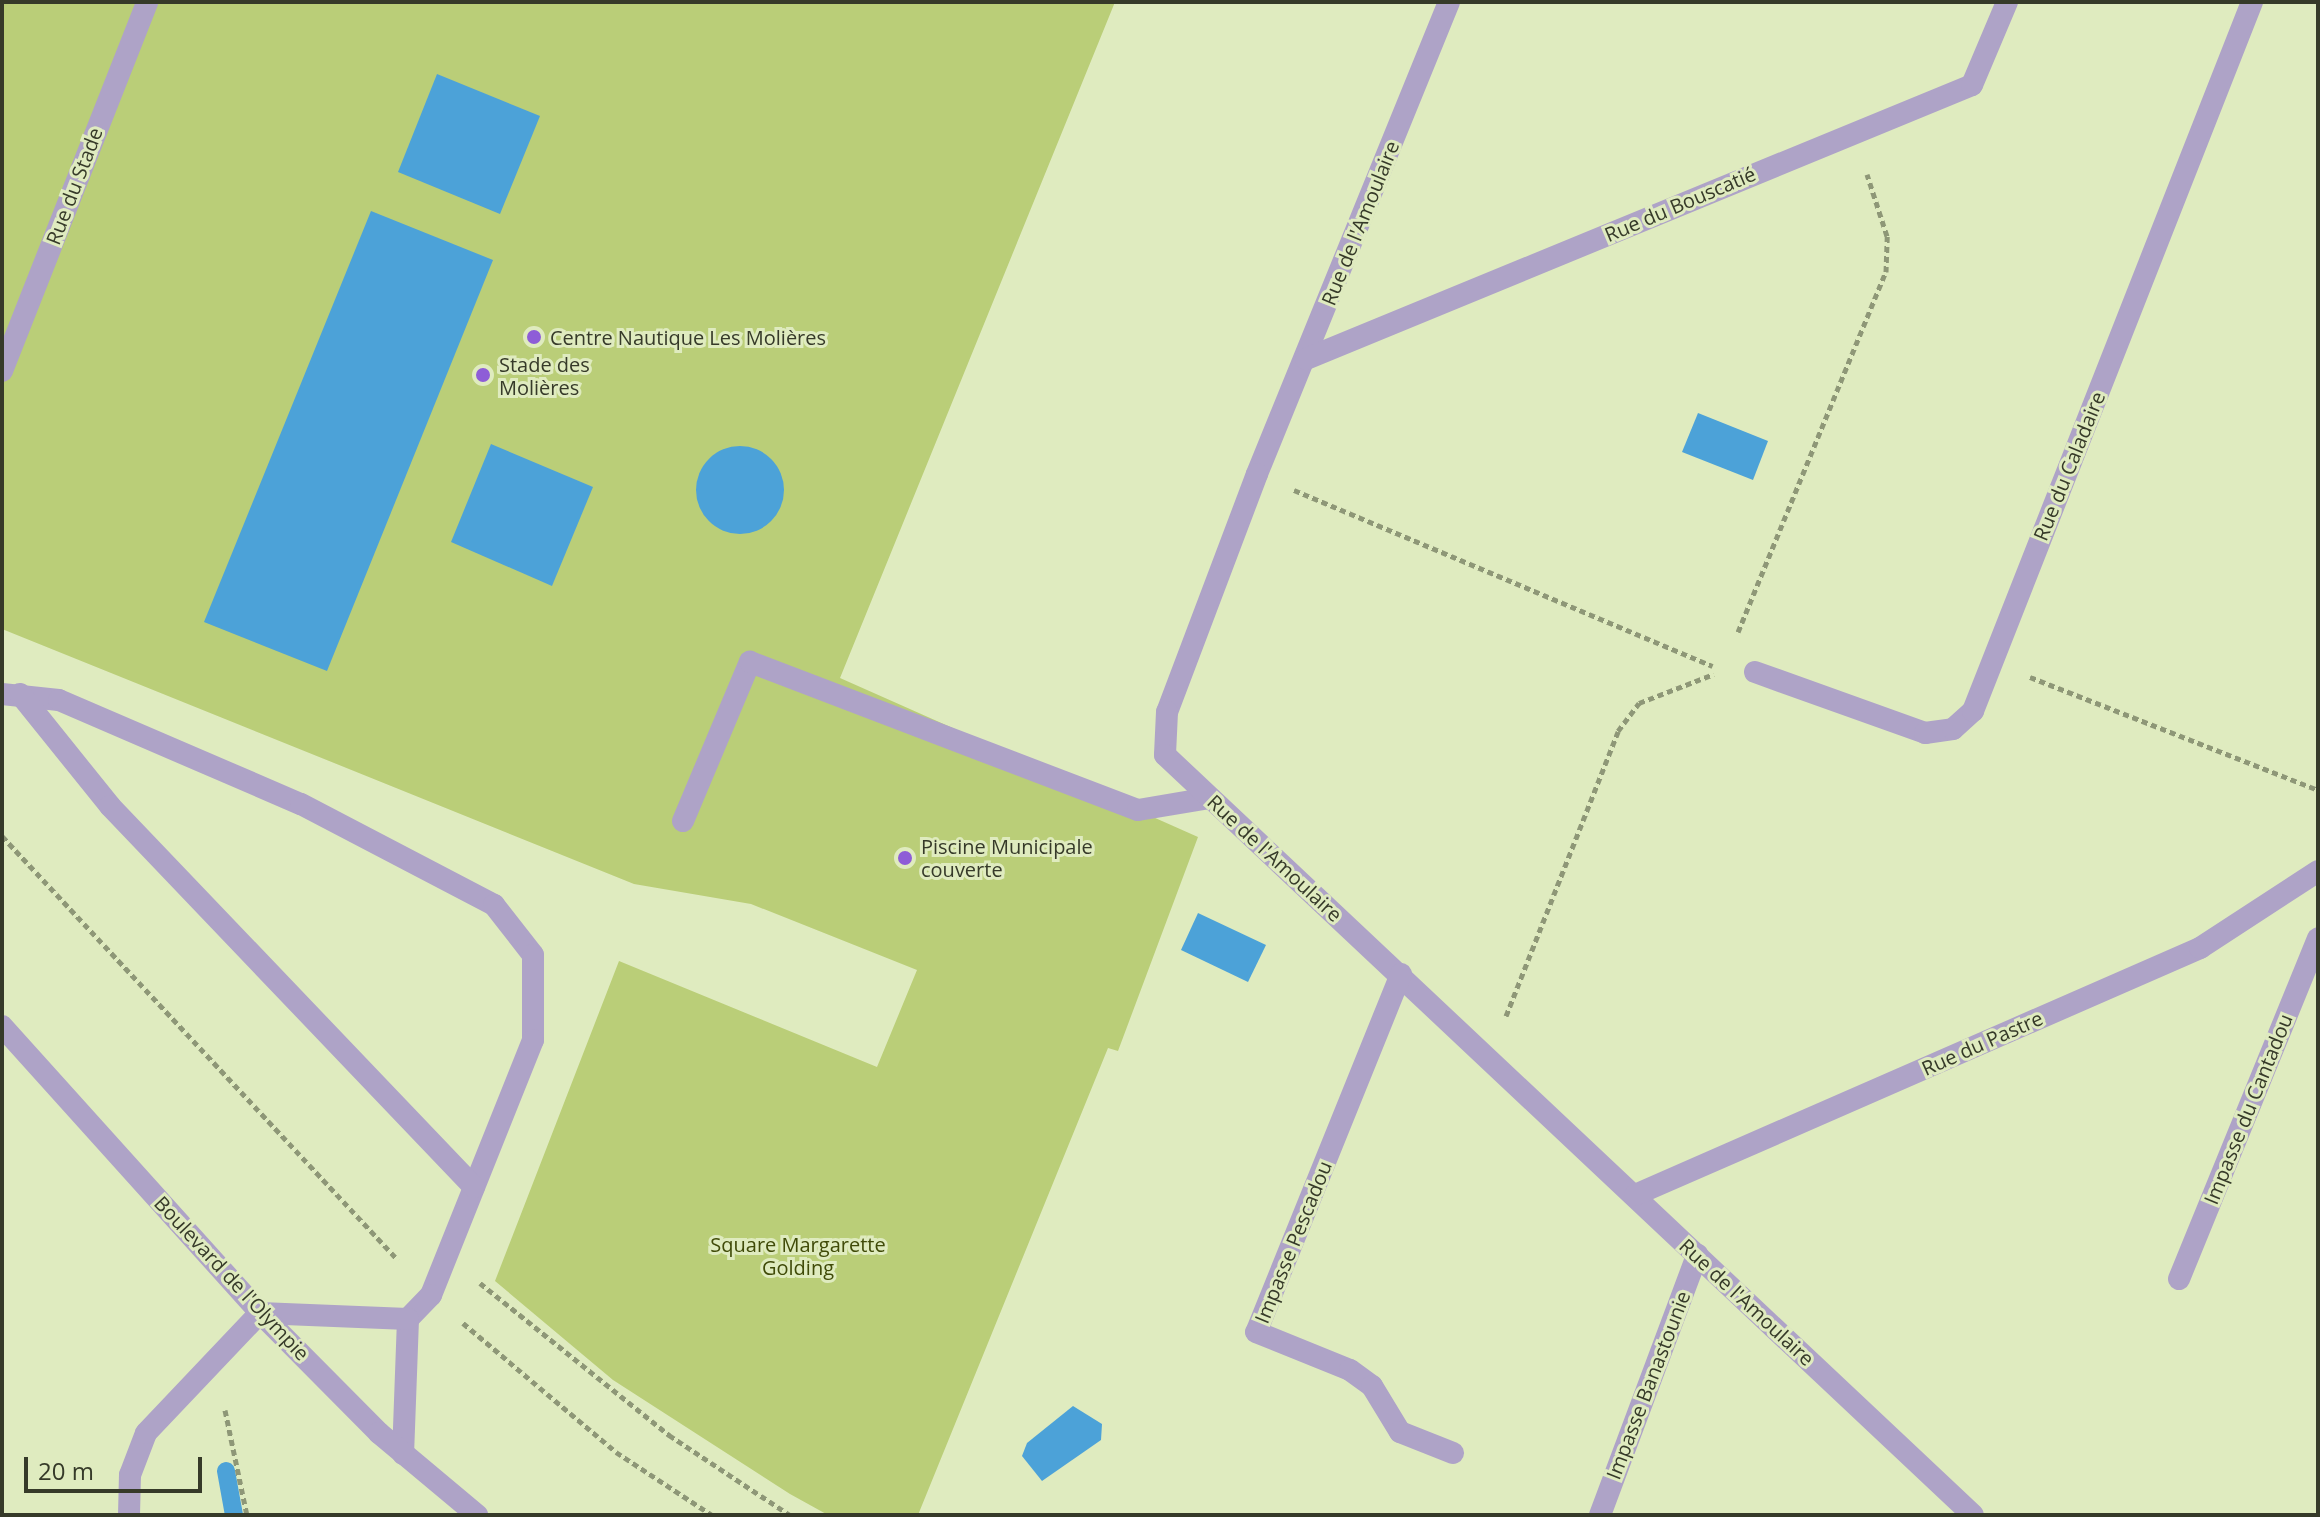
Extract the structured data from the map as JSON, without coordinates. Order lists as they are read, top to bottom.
{
  "streets": {
    "street": [
      "Rue du Stade",
      "Rue du Bouscatié",
      "Rue de l'Amoulaire",
      "Rue du Caladaire",
      "Rue du Pastre",
      "Impasse du Cantadou",
      "Impasse Pescadou",
      "Boulevard de l'Olympie",
      "Impasse Banastounie"
    ]
  },
  "crossings": [
    ["Rue du Bouscatié", "Rue de l'Amoulaire"],
    ["Rue de l'Amoulaire", "Rue du Pastre"],
    ["Rue de l'Amoulaire", "Impasse Pescadou"],
    ["Rue de l'Amoulaire", "Impasse Banastounie"]
  ],
  "parks": ["Square Margarette Golding"],
  "places": ["Centre Nautique Les Molières", "Stade des Molières", "Piscine Municipale couverte"],
  "scale_bar": "20 m"
}
